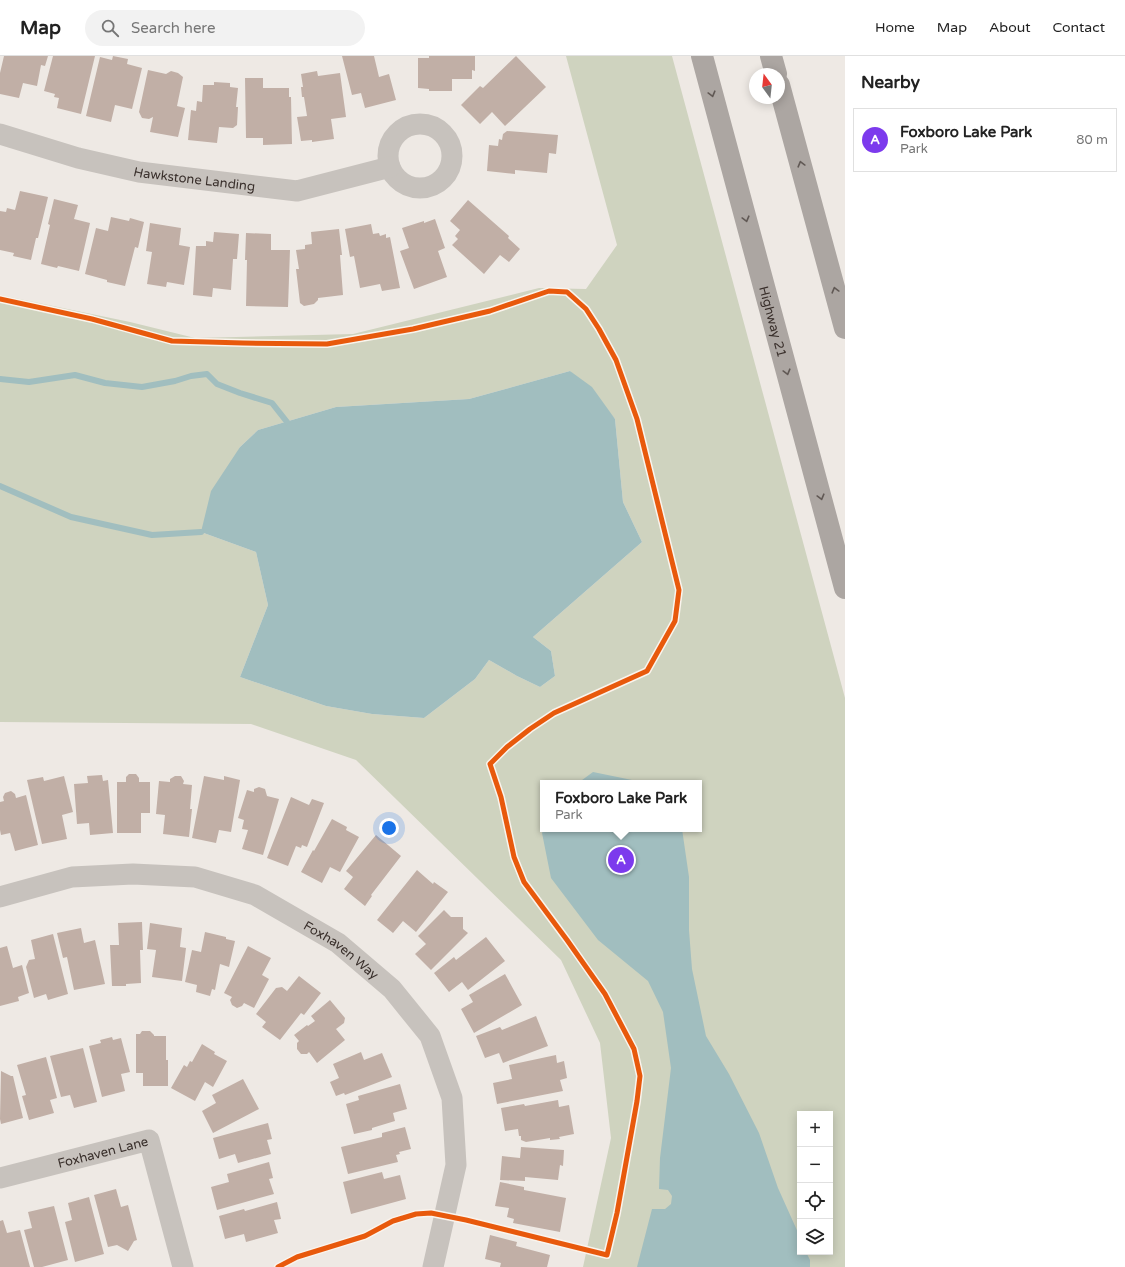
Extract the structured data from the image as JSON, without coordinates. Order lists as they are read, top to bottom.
{
  "streets": {
    "main road": ["Highway 21"],
    "street": ["Hawkstone Landing", "Foxhaven Way", "Foxhaven Lane"]
  },
  "north": "top",
  "page": {
    "header": "Map",
    "search": "Search here",
    "nav": [
      "Home",
      "Map",
      "About",
      "Contact"
    ],
    "heading": "Nearby",
    "list": [
      {
        "mark": "A",
        "name": "Foxboro Lake Park",
        "note": "Park",
        "value": "80 m"
      }
    ],
    "popup": ["Foxboro Lake Park", "Park"],
    "pins": "A",
    "map_buttons": ["+", "−"]
  }
}
